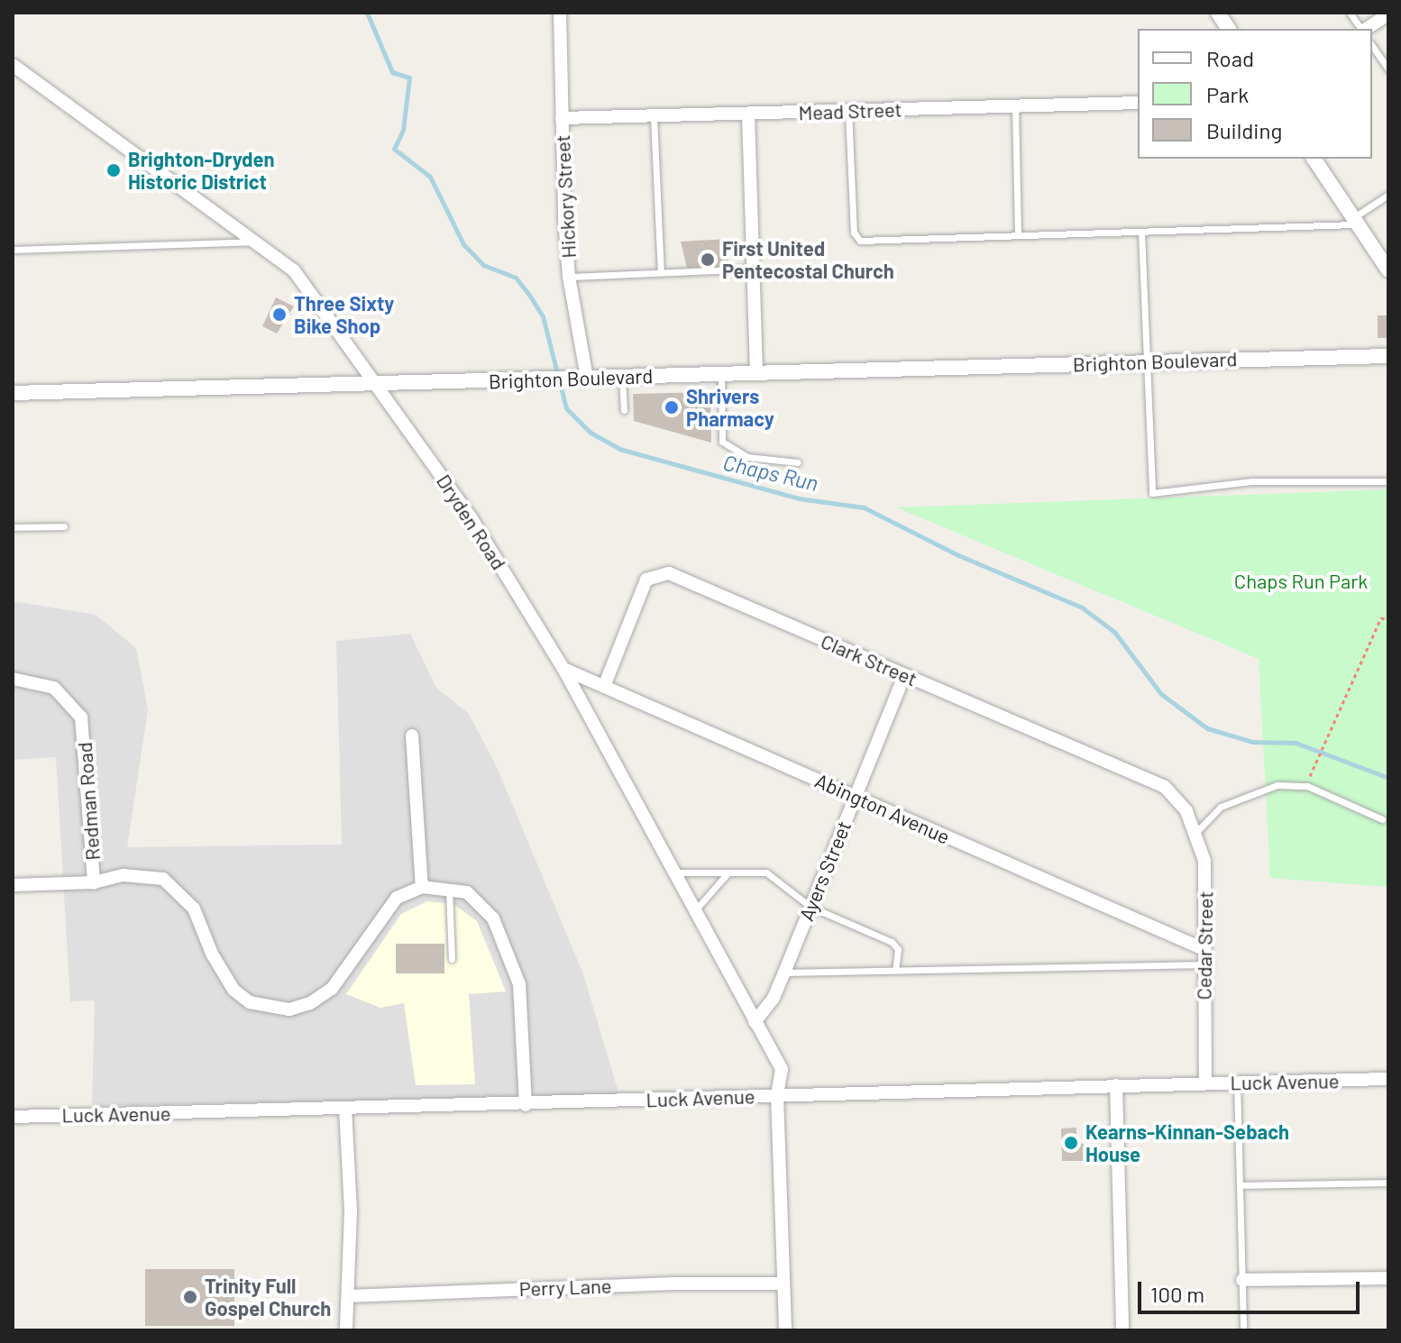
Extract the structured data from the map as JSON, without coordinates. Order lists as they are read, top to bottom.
{
  "streets": {
    "street": [
      "Mead Street",
      "Hickory Street",
      "Brighton Boulevard",
      "Dryden Road",
      "Clark Street",
      "Redman Road",
      "Abington Avenue",
      "Ayers Street",
      "Cedar Street",
      "Luck Avenue",
      "Perry Lane"
    ]
  },
  "crossings": [
    ["Mead Street", "Hickory Street"],
    ["Hickory Street", "Brighton Boulevard"],
    ["Brighton Boulevard", "Dryden Road"],
    ["Dryden Road", "Abington Avenue"],
    ["Dryden Road", "Ayers Street"],
    ["Dryden Road", "Luck Avenue"],
    ["Clark Street", "Abington Avenue"],
    ["Clark Street", "Ayers Street"],
    ["Clark Street", "Cedar Street"],
    ["Abington Avenue", "Ayers Street"],
    ["Abington Avenue", "Cedar Street"],
    ["Cedar Street", "Luck Avenue"]
  ],
  "water": ["Chaps Run"],
  "parks": ["Chaps Run Park"],
  "places": [
    "Brighton-Dryden Historic District",
    "First United Pentecostal Church",
    "Three Sixty Bike Shop",
    "Shrivers Pharmacy",
    "Kearns-Kinnan-Sebach House",
    "Trinity Full Gospel Church"
  ],
  "legend": ["Road", "Park", "Building"],
  "scale_bar": "100 m"
}
